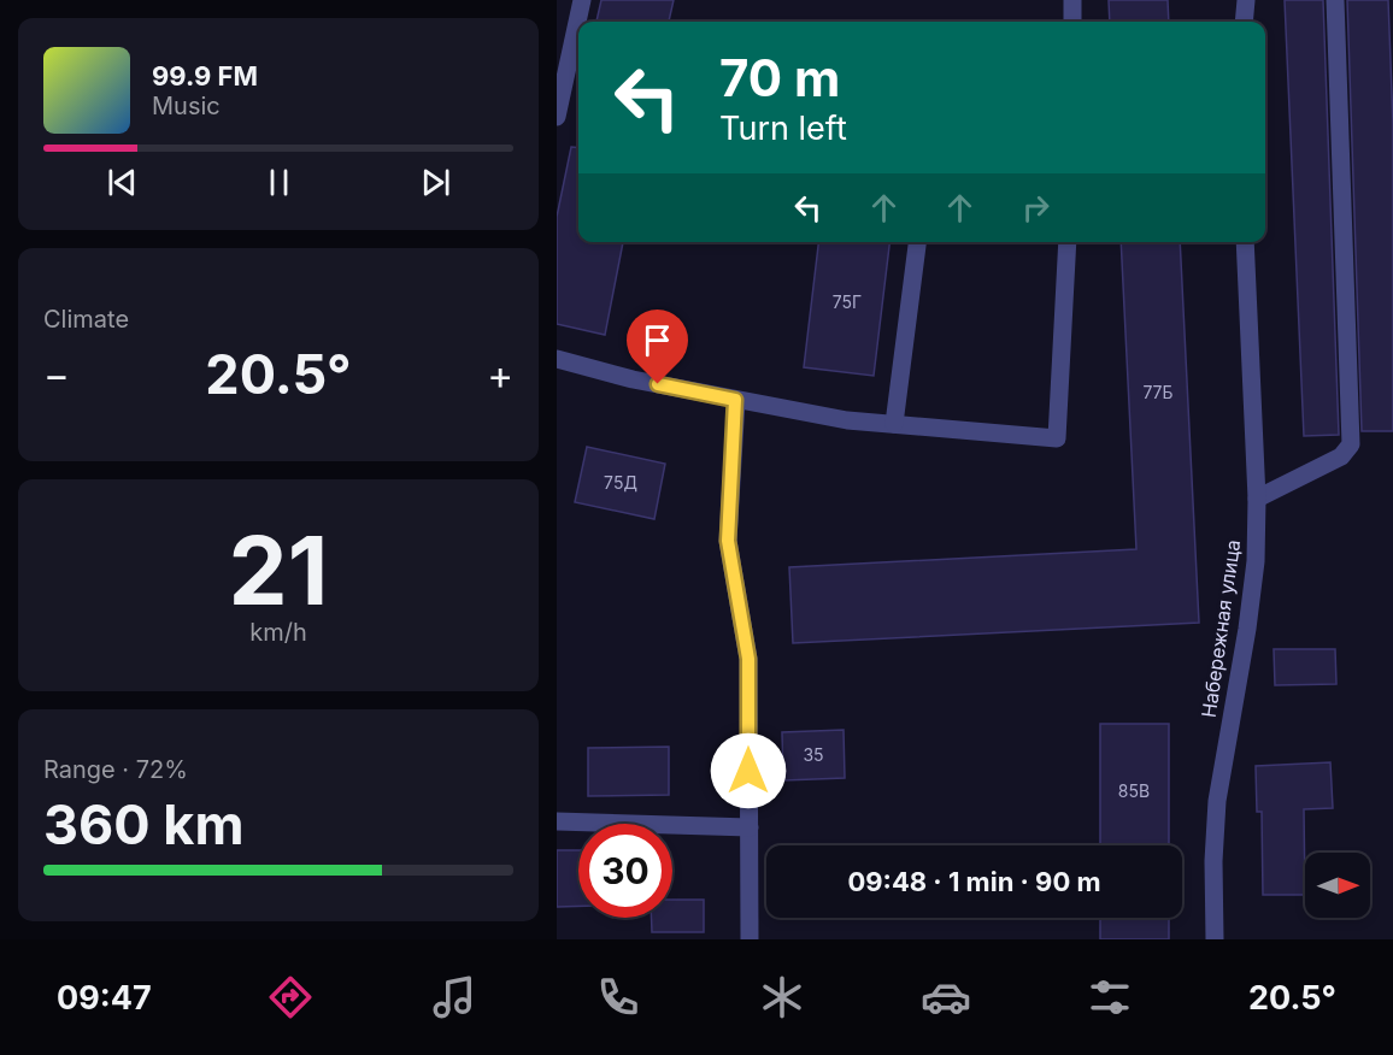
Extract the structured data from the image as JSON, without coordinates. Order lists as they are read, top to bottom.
{
  "streets": {
    "street": ["Набережная улица"]
  },
  "house_numbers": [
    "75Г",
    "77Б",
    "75Д",
    "35",
    "85В"
  ],
  "north": "right",
  "page": {
    "turn": ["70 m", "Turn left"],
    "song": ["99.9 FM", "Music"],
    "tile": [
      "Climate",
      ["21", "km/h"],
      ["Range · 72%", "360 km"]
    ],
    "heat": ["−", "20.5°", "+"],
    "limit": "30",
    "trip": "09:48 · 1 min · 90 m",
    "tabs": ["09:47", "20.5°"]
  }
}
